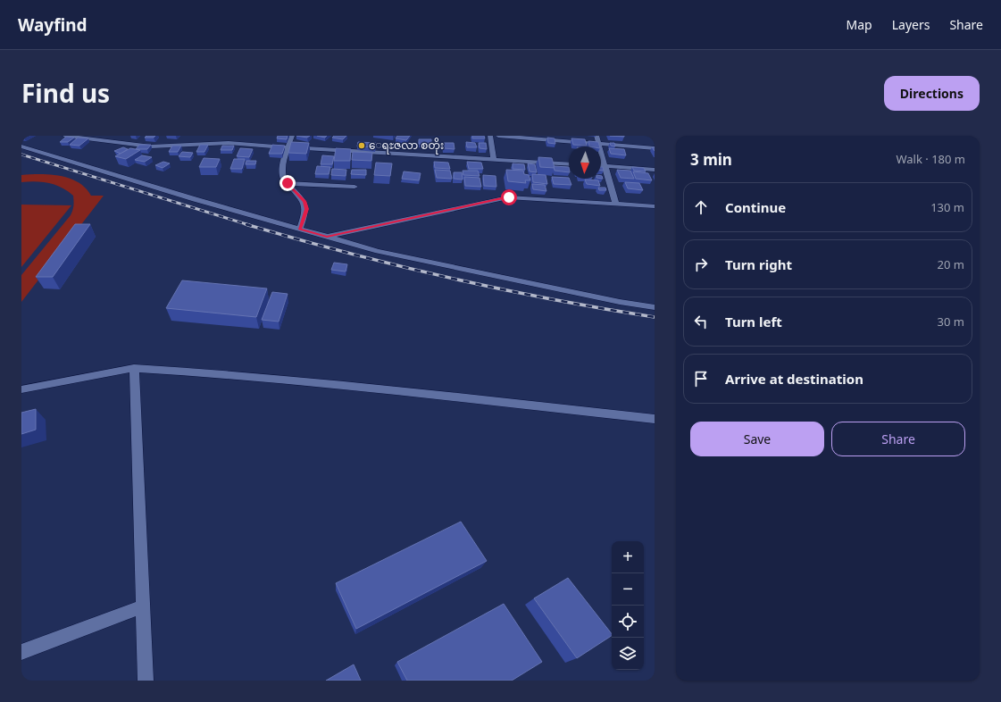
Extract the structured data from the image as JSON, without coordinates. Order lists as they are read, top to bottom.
{
  "places": ["ေရႊဇလာ စတိုး"],
  "north": "bottom",
  "page": {
    "header": "Wayfind",
    "nav": ["Map", "Layers", "Share"],
    "title": "Find us",
    "buttons": [
      "Directions",
      ["Save", "Share"]
    ],
    "heading": ["3 min", "Walk · 180 m"],
    "list": [
      ["Continue", "130 m"],
      ["Turn right", "20 m"],
      ["Turn left", "30 m"],
      "Arrive at destination"
    ],
    "map_buttons": ["+", "−"]
  }
}
